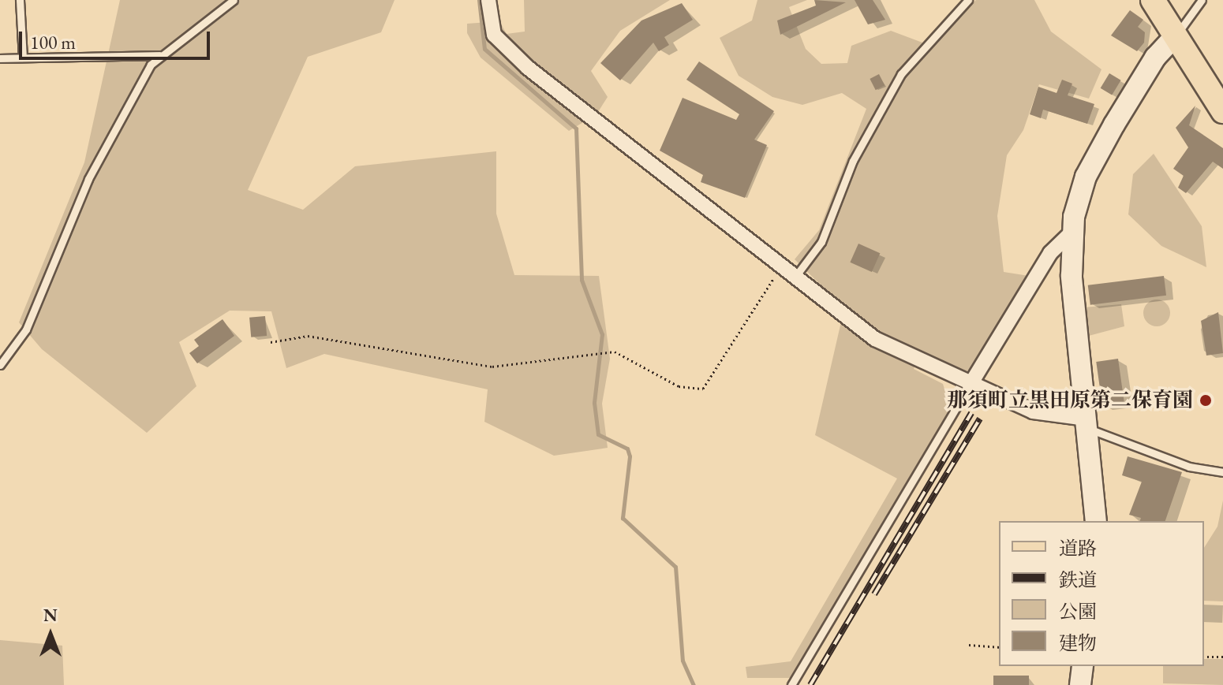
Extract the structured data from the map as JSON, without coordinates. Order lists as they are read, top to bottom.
{
  "places": ["那須町立黒田原第二保育園"],
  "legend": [
    "道路",
    "鉄道",
    "公園",
    "建物"
  ],
  "scale_bar": "100 m",
  "north": "top"
}
